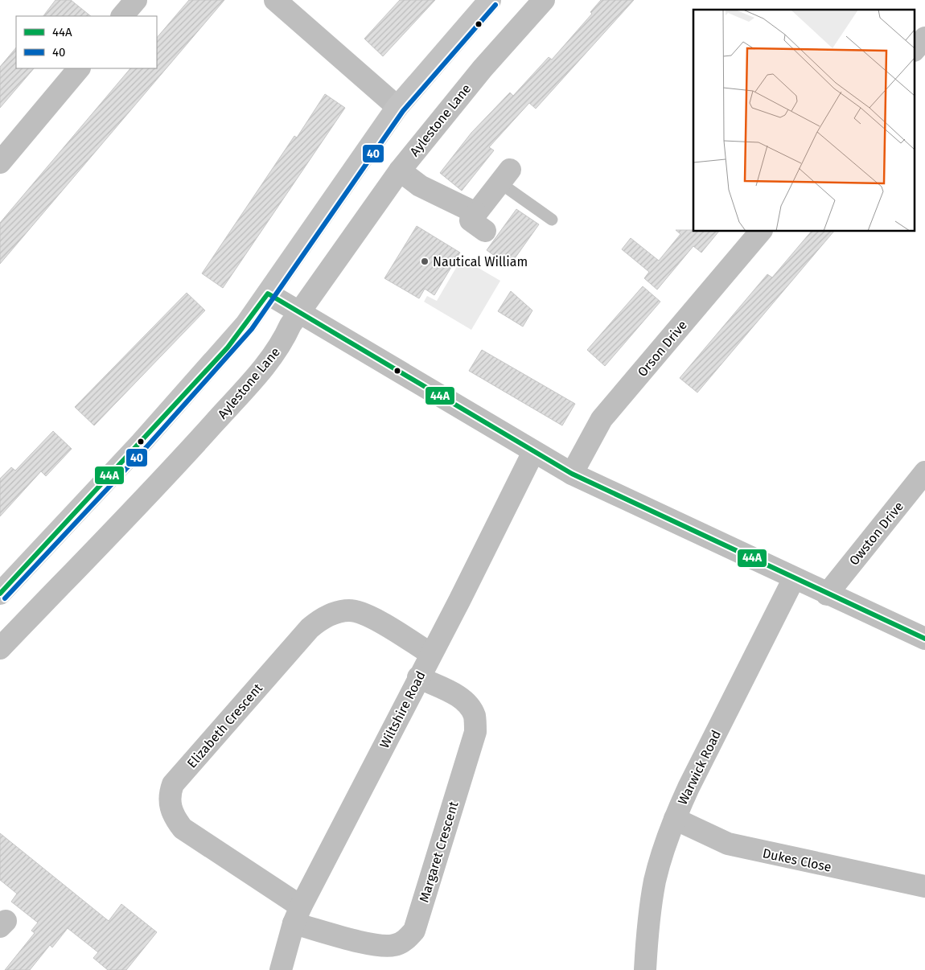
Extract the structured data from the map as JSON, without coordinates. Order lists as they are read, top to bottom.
{
  "streets": {
    "street": [
      "Aylestone Lane",
      "Orson Drive",
      "Owston Drive",
      "Wiltshire Road",
      "Elizabeth Crescent",
      "Warwick Road",
      "Margaret Crescent",
      "Dukes Close"
    ]
  },
  "crossings": [
    ["Wiltshire Road", "Elizabeth Crescent"],
    ["Wiltshire Road", "Margaret Crescent"],
    ["Elizabeth Crescent", "Margaret Crescent"],
    ["Warwick Road", "Dukes Close"]
  ],
  "places": ["Nautical William"],
  "lines": ["transit line 40", "transit line 44A"],
  "legend": ["44A", "40"]
}
